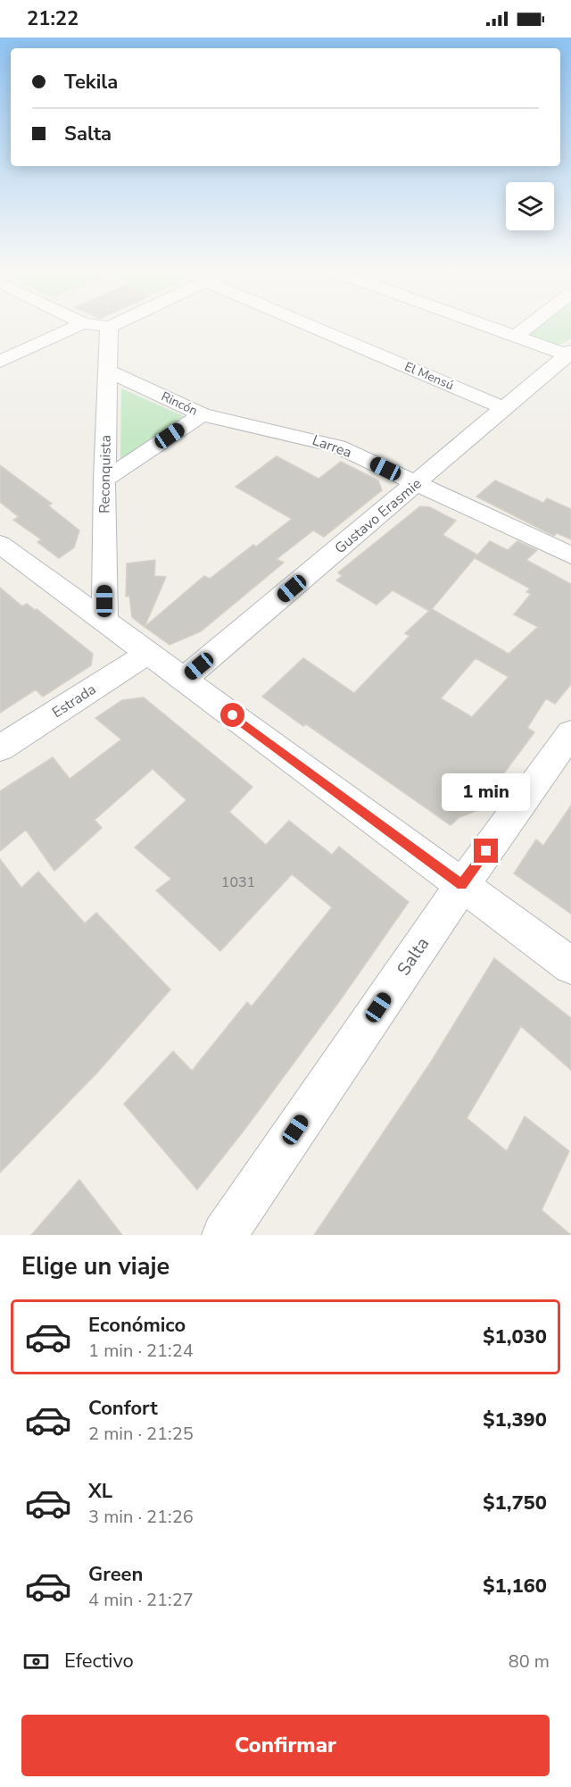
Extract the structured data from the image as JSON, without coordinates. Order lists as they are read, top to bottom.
{
  "streets": {
    "street": [
      "El Mensú",
      "Rincón",
      "Larrea",
      "Reconquista",
      "Gustavo Erasmie",
      "Estrada",
      "Salta"
    ]
  },
  "crossings": [
    ["El Mensú", "Gustavo Erasmie"],
    ["Rincón", "Larrea"],
    ["Rincón", "Reconquista"],
    ["Larrea", "Gustavo Erasmie"]
  ],
  "house_numbers": ["1031"],
  "page": {
    "status": "21:22",
    "banner": ["Tekila", "Salta"],
    "bubble": "1 min",
    "heading": "Elige un viaje",
    "list": [
      {
        "name": "Económico",
        "note": "1 min · 21:24",
        "value": "$1,030"
      },
      {
        "name": "Confort",
        "note": "2 min · 21:25",
        "value": "$1,390"
      },
      {
        "name": "XL",
        "note": "3 min · 21:26",
        "value": "$1,750"
      },
      {
        "name": "Green",
        "note": "4 min · 21:27",
        "value": "$1,160"
      }
    ],
    "pay": ["Efectivo", "80 m"],
    "buttons": "Confirmar"
  }
}
